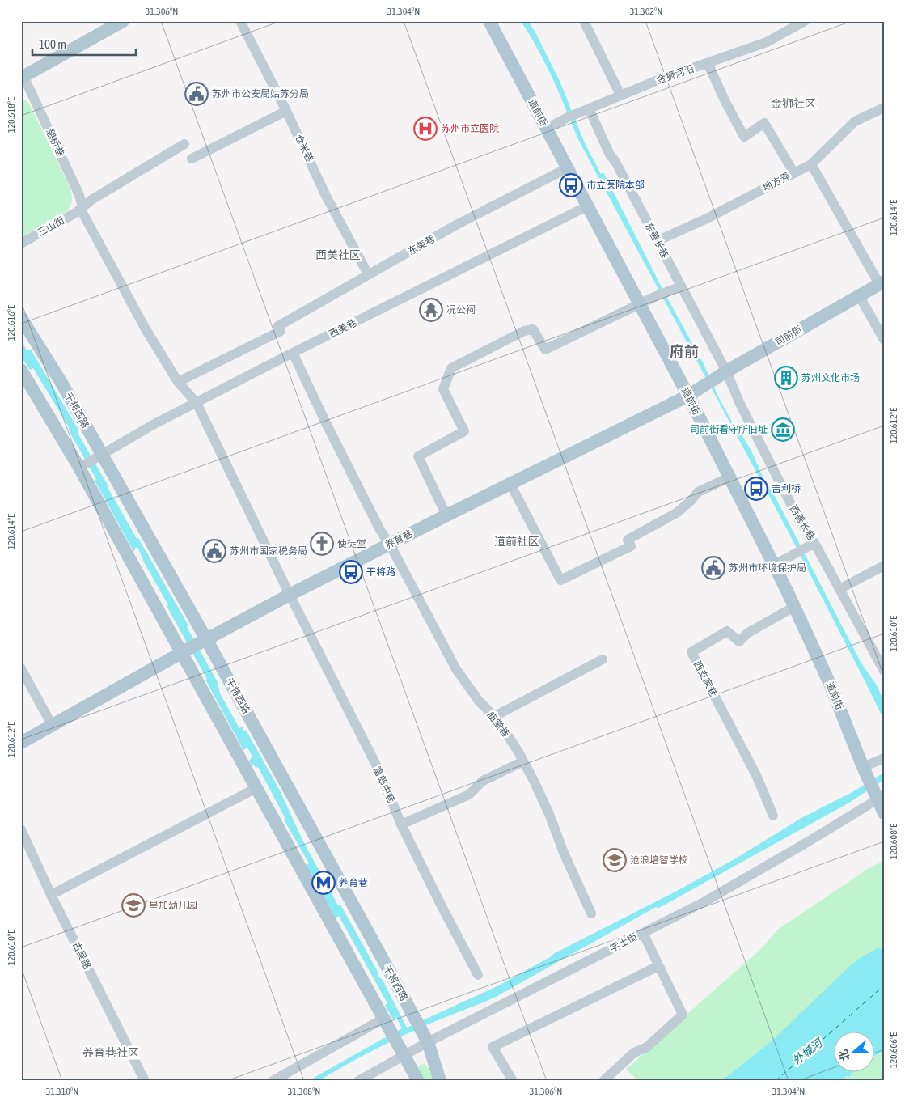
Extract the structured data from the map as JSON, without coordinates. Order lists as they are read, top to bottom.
{
  "streets": {
    "main road": [
      "道前街",
      "司前街",
      "干将西路",
      "养育巷"
    ],
    "street": [
      "金狮河沿",
      "憩桥巷",
      "仓米巷",
      "地方弄",
      "三山街",
      "东善长巷",
      "东美巷",
      "西美巷",
      "西善长巷",
      "西支家巷",
      "庙堂巷",
      "富郎中巷",
      "学士街",
      "古吴路"
    ]
  },
  "crossings": [
    ["金狮河沿", "道前街"],
    ["金狮河沿", "东善长巷"],
    ["道前街", "东美巷"],
    ["道前街", "西美巷"],
    ["道前街", "司前街"],
    ["道前街", "养育巷"],
    ["道前街", "西支家巷"],
    ["道前街", "学士街"],
    ["憩桥巷", "三山街"],
    ["憩桥巷", "东美巷"],
    ["憩桥巷", "西美巷"],
    ["憩桥巷", "富郎中巷"],
    ["仓米巷", "东美巷"],
    ["地方弄", "东善长巷"],
    ["东善长巷", "司前街"],
    ["东善长巷", "西善长巷"],
    ["西美巷", "干将西路"],
    ["西美巷", "庙堂巷"],
    ["西美巷", "富郎中巷"],
    ["司前街", "西善长巷"],
    ["司前街", "养育巷"],
    ["干将西路", "养育巷"],
    ["干将西路", "学士街"],
    ["养育巷", "庙堂巷"],
    ["养育巷", "富郎中巷"]
  ],
  "districts": [
    "金狮社区",
    "西美社区",
    "府前",
    "道前社区",
    "养育巷社区"
  ],
  "water": ["外城河"],
  "places": {
    "public building": ["苏州市公安局姑苏分局", "苏州市国家税务局", "苏州市环境保护局"],
    "hospital": ["苏州市立医院"],
    "bus stop": ["市立医院本部", "吉利桥", "干将路"],
    "temple": ["况公祠"],
    "building": ["苏州文化市场"],
    "museum": ["司前街看守所旧址"],
    "church": ["使徒堂"],
    "school or university": ["沧浪培智学校", "星加幼儿园"],
    "metro station": ["养育巷"]
  },
  "scale_bar": "100 m",
  "north": "left",
  "coordinates": [
    "31.306°N",
    "31.304°N",
    "31.302°N",
    "120.618°E",
    "120.614°E",
    "120.616°E",
    "120.612°E",
    "120.610°E",
    "120.608°E",
    "120.606°E",
    "31.310°N",
    "31.308°N"
  ]
}
